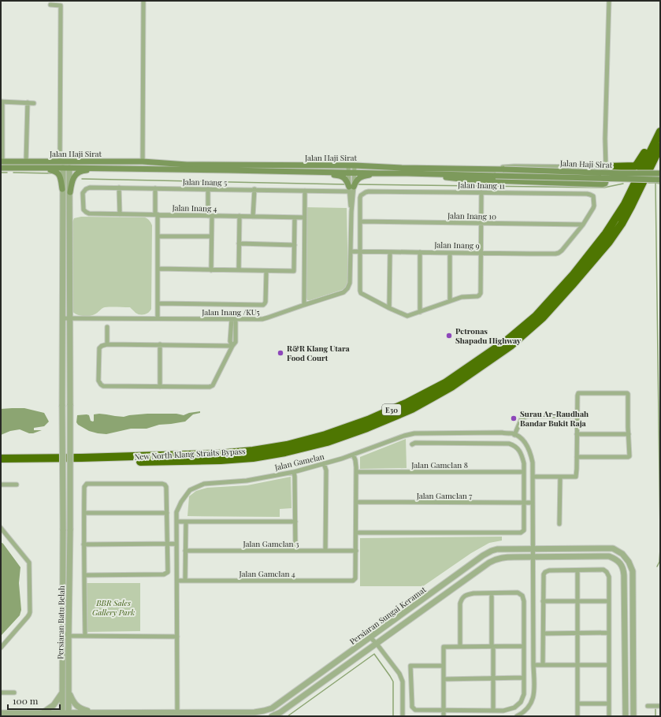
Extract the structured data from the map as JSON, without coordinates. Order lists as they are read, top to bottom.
{
  "streets": {
    "highway": ["E30", "New North Klang Straits Bypass"],
    "main road": ["Jalan Haji Sirat"],
    "street": [
      "Jalan Inang 5",
      "Jalan Inang 11",
      "Jalan Inang 4",
      "Jalan Inang 10",
      "Jalan Inang 9",
      "Jalan Inang /KU5",
      "Jalan Gamelan",
      "Jalan Gamelan 8",
      "Jalan Gamelan 7",
      "Jalan Gamelan 3",
      "Jalan Gamelan 4",
      "Persiaran Sungai Keramat",
      "Persiaran Batu Belah"
    ]
  },
  "crossings": [
    ["Jalan Haji Sirat", "Jalan Inang /KU5"],
    ["Jalan Haji Sirat", "Persiaran Batu Belah"],
    ["Jalan Inang 5", "Jalan Inang 4"],
    ["Jalan Inang 5", "Jalan Inang /KU5"],
    ["Jalan Inang 11", "Jalan Inang 10"],
    ["Jalan Inang 11", "Jalan Inang 9"],
    ["Jalan Inang 9", "Jalan Inang /KU5"],
    ["Jalan Inang /KU5", "Persiaran Batu Belah"],
    ["Jalan Gamelan", "Jalan Gamelan 4"],
    ["Jalan Gamelan", "Persiaran Sungai Keramat"],
    ["Jalan Gamelan 3", "Jalan Gamelan 4"],
    ["Persiaran Sungai Keramat", "Persiaran Batu Belah"]
  ],
  "parks": ["BBR Sales Gallery Park"],
  "places": ["Petronas Shapadu Highway", "R&R Klang Utara Food Court", "Surau Ar-Raudhah Bandar Bukit Raja"],
  "scale_bar": "100 m"
}
